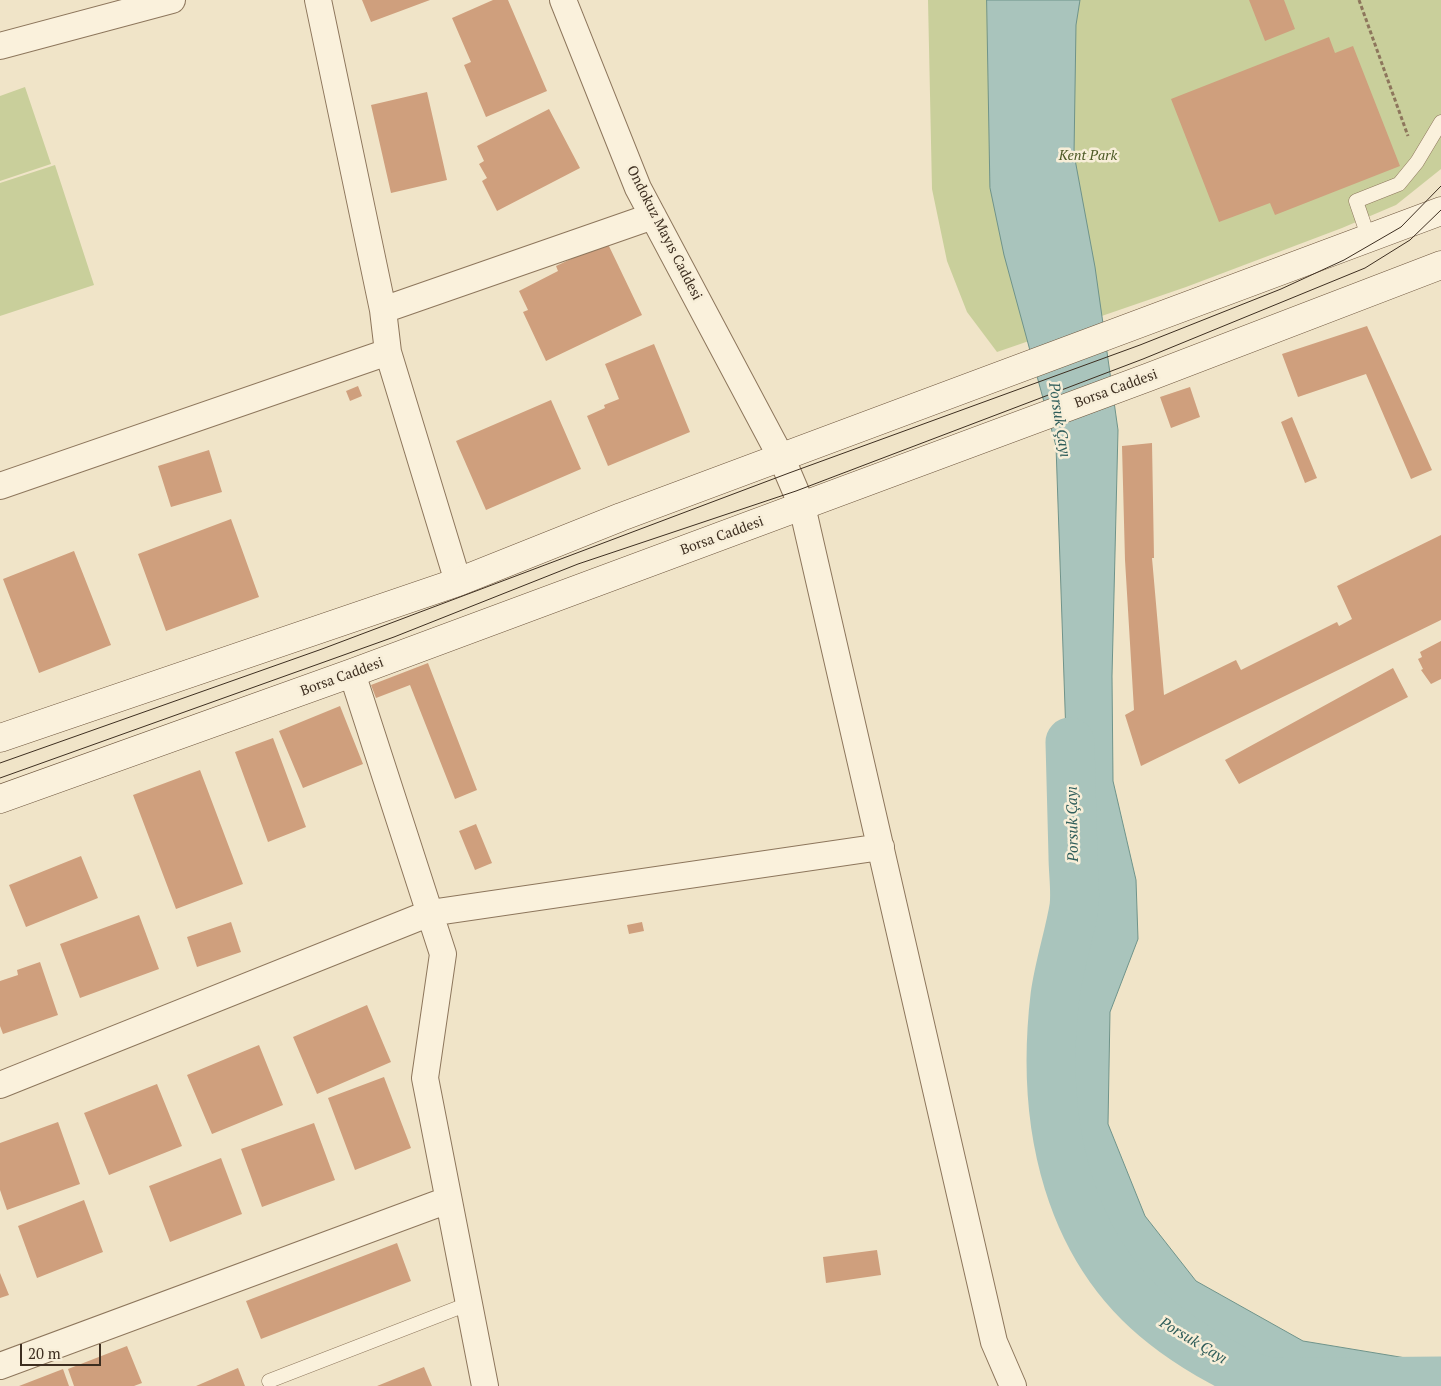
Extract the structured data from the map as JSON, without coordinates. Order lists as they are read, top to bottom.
{
  "streets": {
    "main road": ["Borsa Caddesi"],
    "street": ["Ondokuz Mayıs Caddesi"]
  },
  "crossings": [
    ["Ondokuz Mayıs Caddesi", "Borsa Caddesi"]
  ],
  "water": ["Porsuk Çayı"],
  "parks": ["Kent Park"],
  "scale_bar": "20 m"
}
